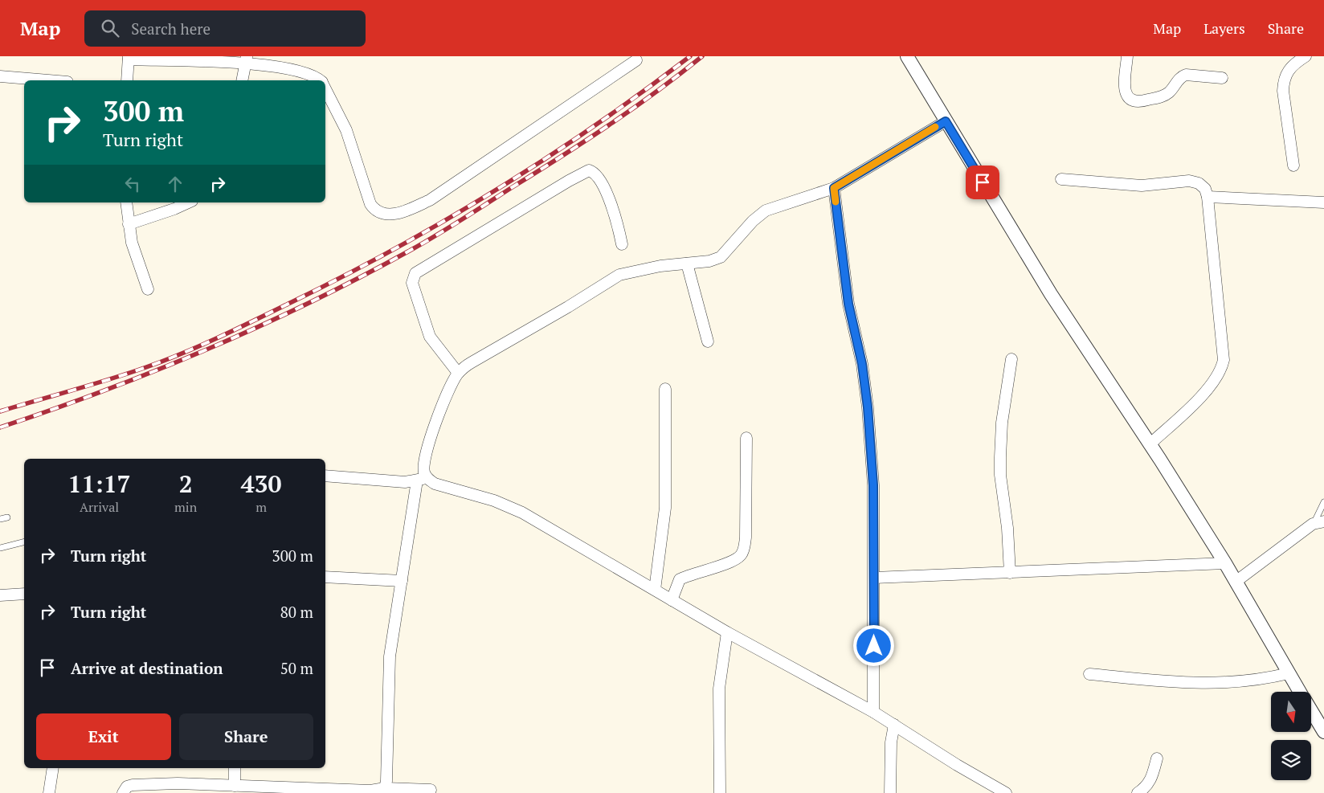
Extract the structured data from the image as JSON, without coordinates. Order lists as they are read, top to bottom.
{
  "north": "bottom",
  "page": {
    "header": "Map",
    "search": "Search here",
    "nav": ["Map", "Layers", "Share"],
    "turn": ["300 m", "Turn right"],
    "eta": [
      "11:17",
      "Arrival",
      "2",
      "min",
      "430",
      "m"
    ],
    "list": [
      {
        "name": "Turn right",
        "value": "300 m"
      },
      {
        "name": "Turn right",
        "value": "80 m"
      },
      {
        "name": "Arrive at destination",
        "value": "50 m"
      }
    ],
    "buttons": ["Exit", "Share"]
  }
}
